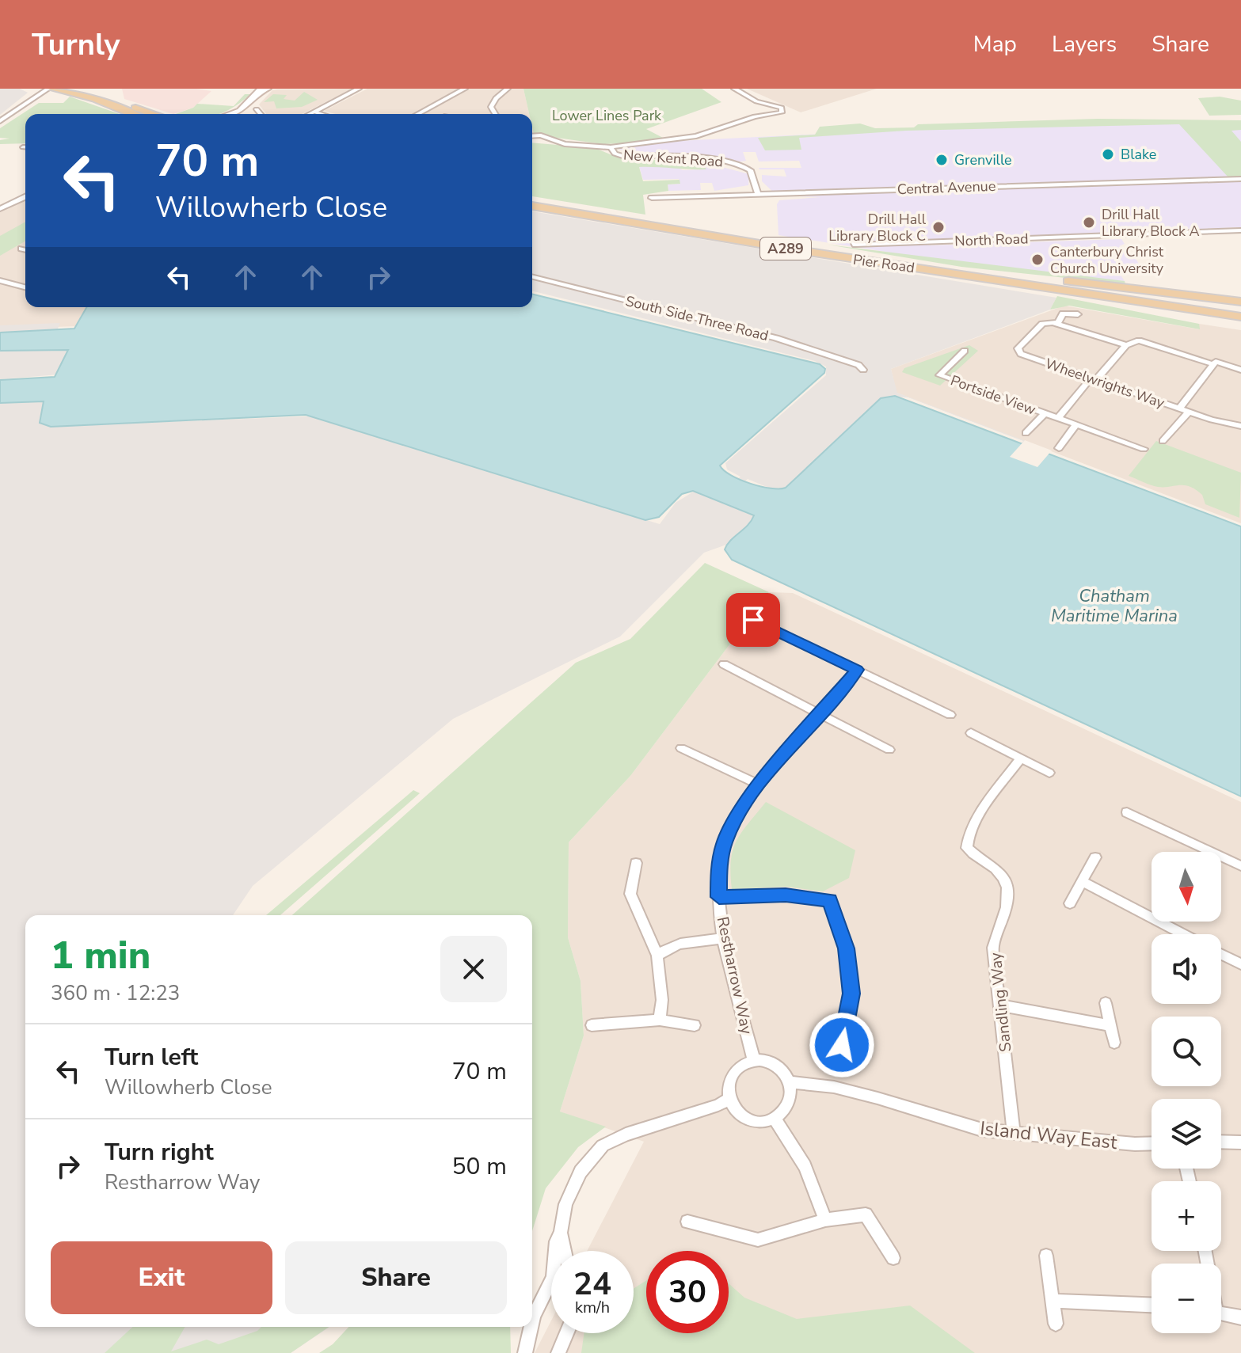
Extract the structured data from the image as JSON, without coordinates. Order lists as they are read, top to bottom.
{
  "streets": {
    "main road": ["A289", "Pier Road"],
    "street": [
      "New Kent Road",
      "Central Avenue",
      "North Road",
      "South Side Three Road",
      "Wheelwrights Way",
      "Portside View",
      "Restharrow Way",
      "Sandling Way",
      "Island Way East"
    ]
  },
  "crossings": [
    ["New Kent Road", "Central Avenue"],
    ["Restharrow Way", "Island Way East"],
    ["Sandling Way", "Island Way East"]
  ],
  "water": ["Chatham Maritime Marina"],
  "parks": ["Lower Lines Park"],
  "places": [
    "Blake",
    "Grenville",
    "Drill Hall Library Block A",
    "Drill Hall Library Block C",
    "Canterbury Christ Church University"
  ],
  "north": "bottom",
  "page": {
    "header": "Turnly",
    "nav": ["Map", "Layers", "Share"],
    "turn": ["70 m", "Willowherb Close"],
    "map_buttons": ["+", "−"],
    "heading": ["1 min", "360 m · 12:23"],
    "list": [
      {
        "name": "Turn left",
        "note": "Willowherb Close",
        "value": "70 m"
      },
      {
        "name": "Turn right",
        "note": "Restharrow Way",
        "value": "50 m"
      }
    ],
    "buttons": ["Exit", "Share"],
    "speed": "24 km/h",
    "limit": "30"
  }
}
